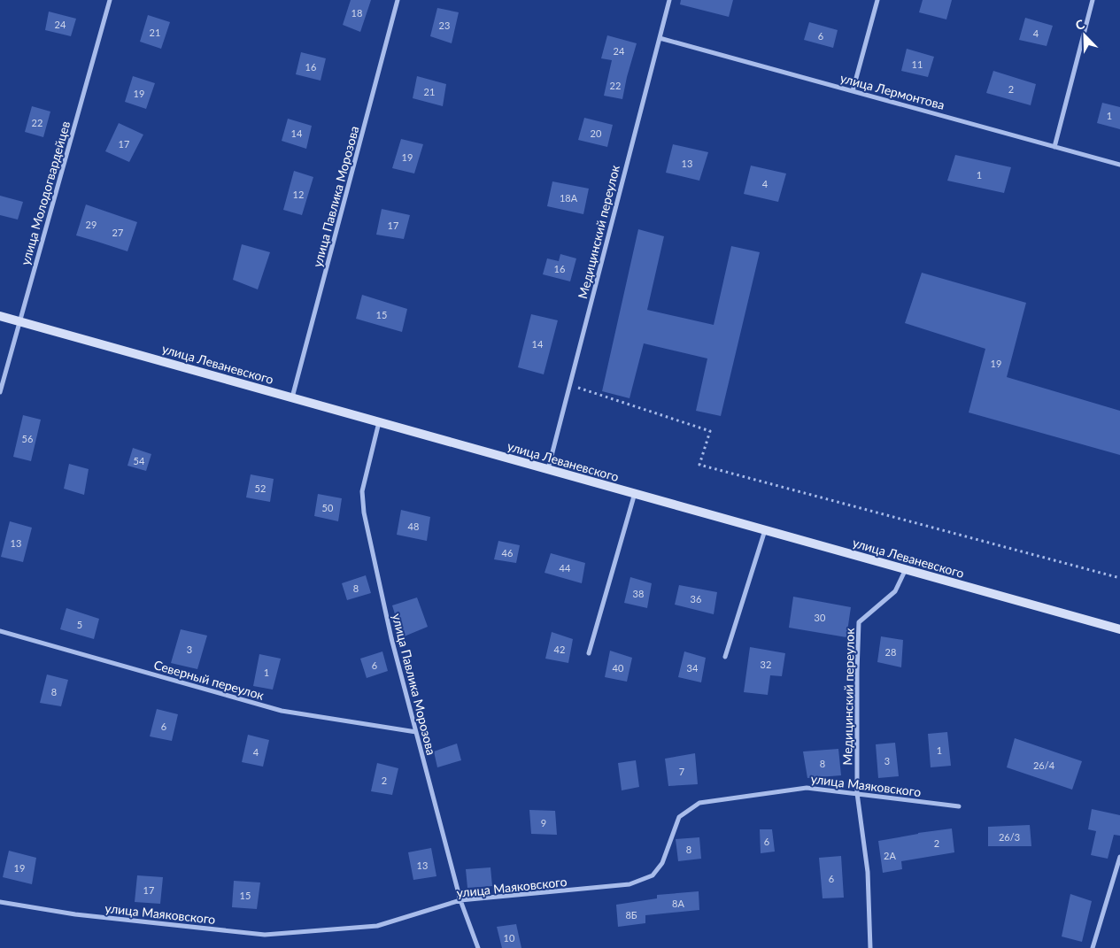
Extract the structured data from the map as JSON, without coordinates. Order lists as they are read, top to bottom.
{
  "streets": {
    "street": [
      "улица Лермонтова",
      "улица Молодогвардейцев",
      "улица Павлика Морозова",
      "Медицинский переулок",
      "улица Леваневского",
      "Северный переулок",
      "улица Маяковского"
    ]
  },
  "crossings": [
    ["улица Лермонтова", "Медицинский переулок"],
    ["улица Молодогвардейцев", "улица Леваневского"],
    ["улица Павлика Морозова", "улица Леваневского"],
    ["улица Павлика Морозова", "Северный переулок"],
    ["улица Павлика Морозова", "улица Маяковского"],
    ["Медицинский переулок", "улица Леваневского"],
    ["Медицинский переулок", "улица Маяковского"]
  ],
  "house_numbers": [
    "18",
    "24",
    "23",
    "21",
    "4",
    "6",
    "24",
    "11",
    "16",
    "22",
    "2",
    "21",
    "19",
    "1",
    "22",
    "14",
    "20",
    "17",
    "19",
    "13",
    "1",
    "4",
    "12",
    "18А",
    "29",
    "17",
    "27",
    "16",
    "15",
    "14",
    "19",
    "56",
    "54",
    "52",
    "50",
    "48",
    "13",
    "46",
    "44",
    "8",
    "38",
    "36",
    "30",
    "5",
    "3",
    "42",
    "28",
    "32",
    "6",
    "40",
    "34",
    "1",
    "8",
    "6",
    "1",
    "4",
    "3",
    "8",
    "26/4",
    "7",
    "2",
    "9",
    "26/3",
    "6",
    "2",
    "8",
    "2А",
    "13",
    "19",
    "6",
    "17",
    "15",
    "8А",
    "8Б",
    "10"
  ],
  "north": "top left"
}
